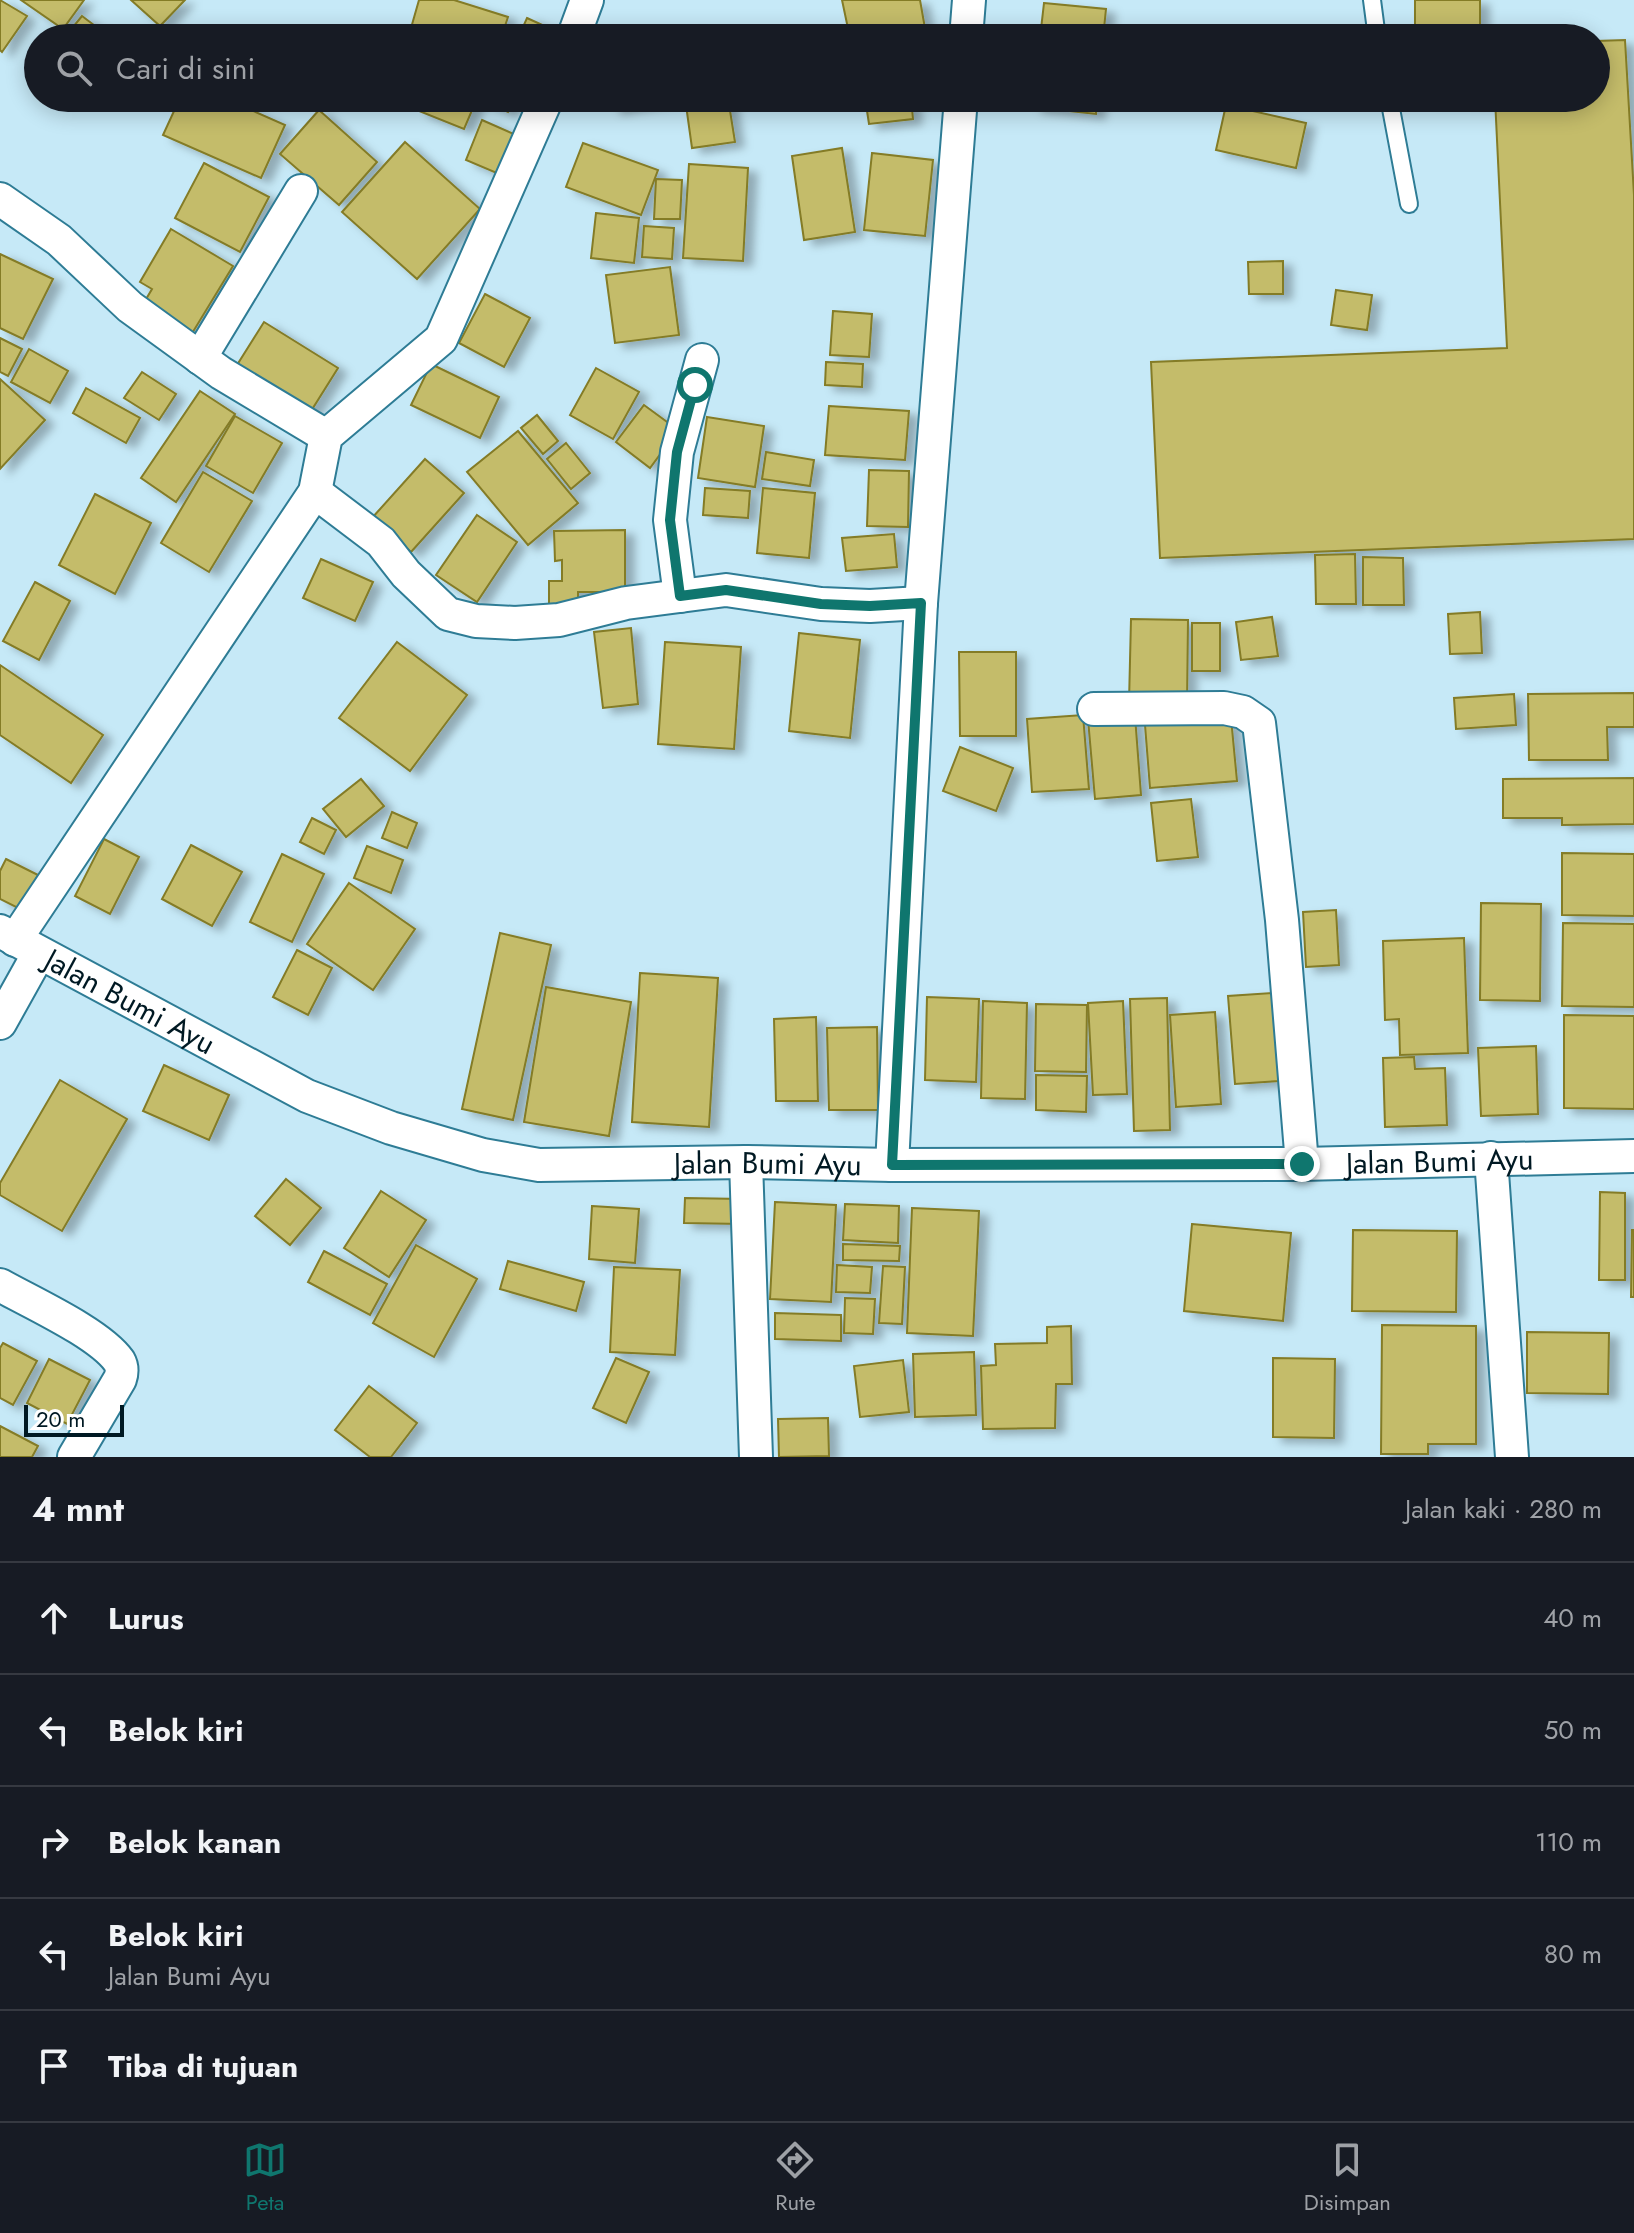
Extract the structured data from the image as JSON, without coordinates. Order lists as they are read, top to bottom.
{
  "streets": {
    "street": ["Jalan Bumi Ayu"]
  },
  "scale_bar": "20 m",
  "page": {
    "search": "Cari di sini",
    "scale": "20 m",
    "heading": ["4 mnt", "Jalan kaki · 280 m"],
    "list": [
      ["Lurus", "40 m"],
      ["Belok kiri", "50 m"],
      ["Belok kanan", "110 m"],
      ["Belok kiri", "Jalan Bumi Ayu", "80 m"],
      "Tiba di tujuan"
    ],
    "nav": ["Peta", "Rute", "Disimpan"]
  }
}
